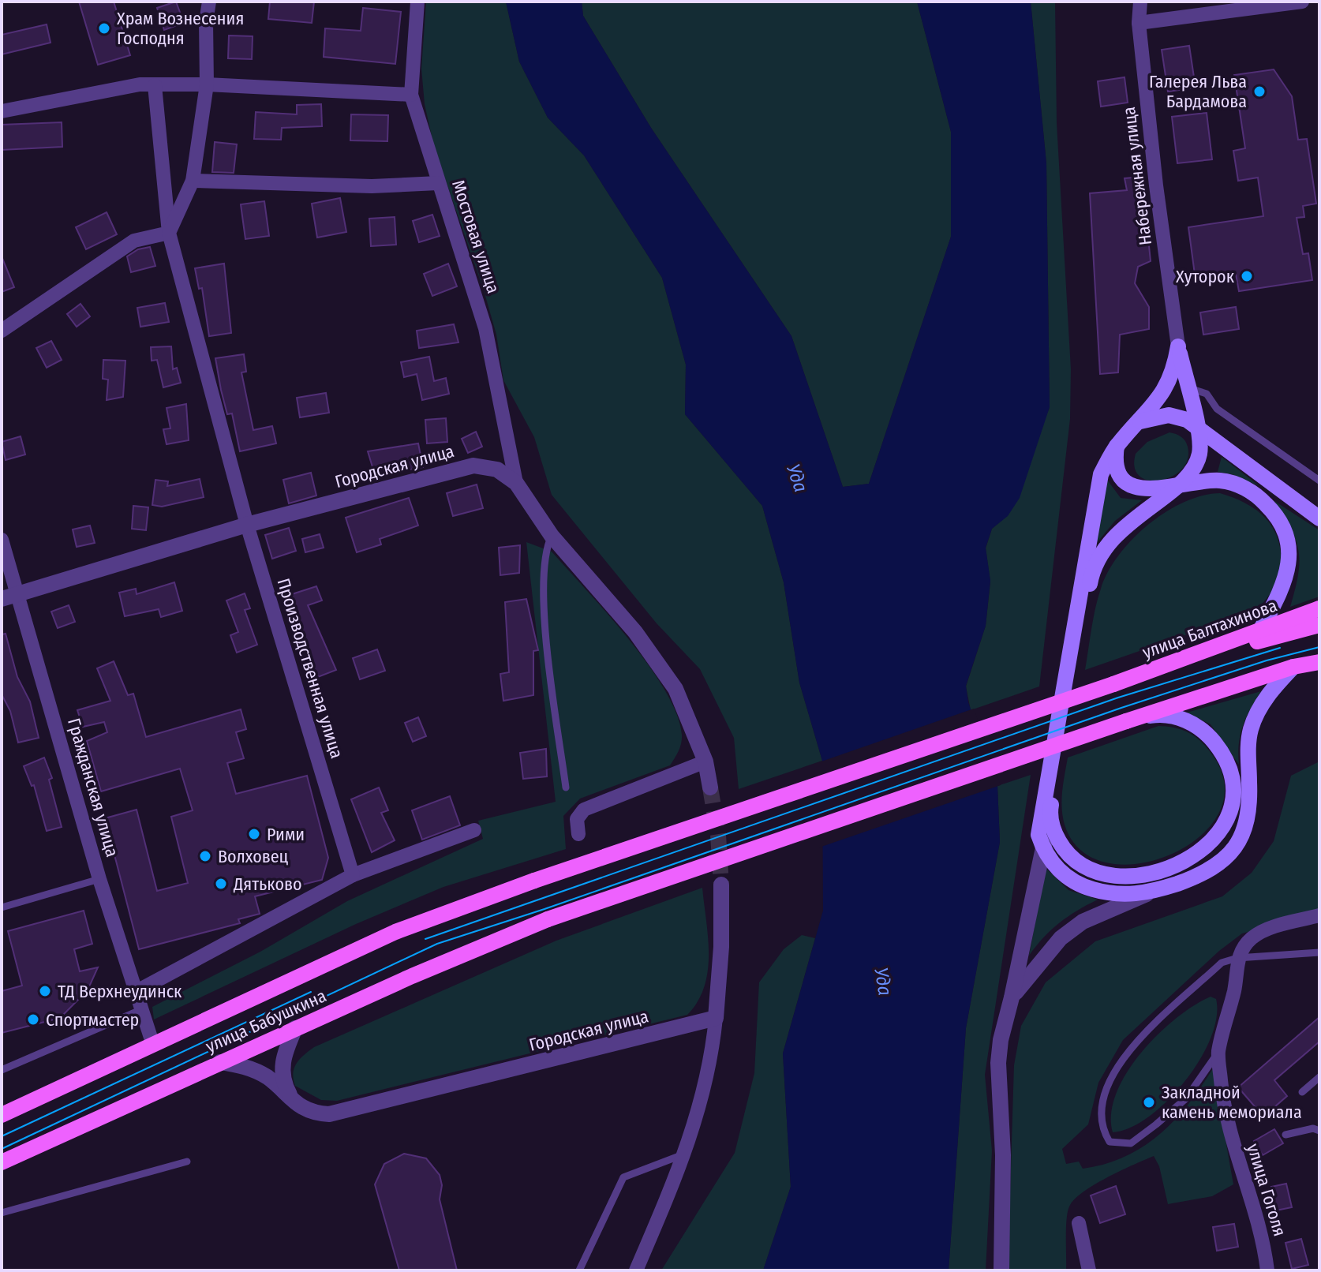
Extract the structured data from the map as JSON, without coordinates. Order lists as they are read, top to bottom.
{
  "streets": {
    "main road": ["улица Балтахинова", "улица Бабушкина"],
    "street": [
      "Набережная улица",
      "Мостовая улица",
      "Городская улица",
      "Производственная улица",
      "Гражданская улица",
      "улица Гоголя"
    ]
  },
  "crossings": [
    ["Мостовая улица", "Городская улица"],
    ["Городская улица", "Производственная улица"],
    ["Городская улица", "Гражданская улица"],
    ["улица Балтахинова", "улица Бабушкина"],
    ["Гражданская улица", "улица Бабушкина"]
  ],
  "water": ["Уда"],
  "places": [
    "Храм Вознесения Господня",
    "Галерея Льва Бардамова",
    "Хуторок",
    "Рими",
    "Волховец",
    "Дятьково",
    "ТД Верхнеудинск",
    "Спортмастер",
    "Закладной камень мемориала"
  ]
}
